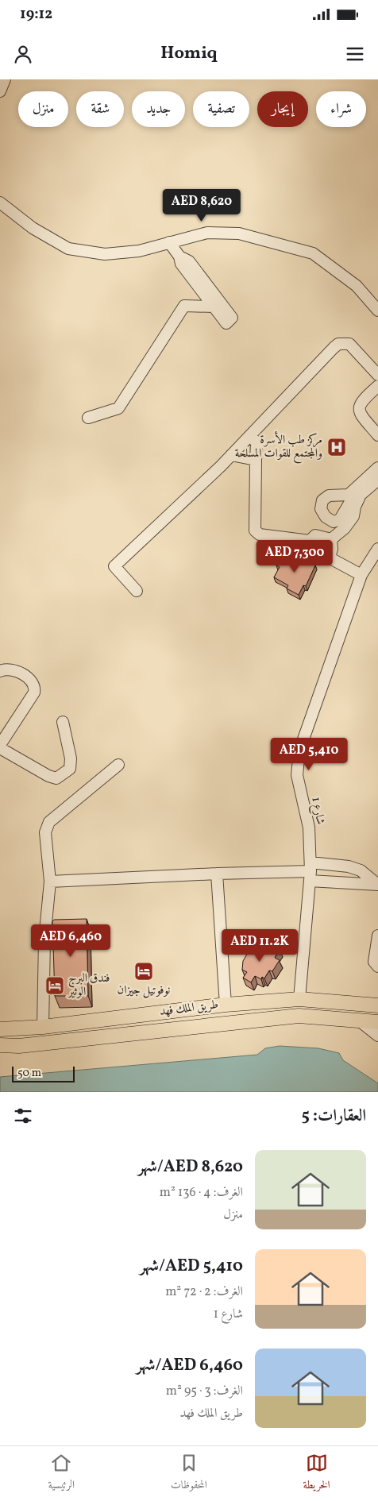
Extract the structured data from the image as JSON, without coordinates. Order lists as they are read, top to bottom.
{
  "streets": {
    "main road": ["طريق الملك فهد"],
    "street": ["شارع 1"]
  },
  "crossings": [
    ["شارع 1", "طريق الملك فهد"]
  ],
  "places": {
    "hospital": ["مركز طب الأسرة والمجتمع للقوات المسلحة"],
    "hotel": ["نوفوتيل جيزان", "فندق البرج الوثير"]
  },
  "scale_bar": "50 m",
  "page": {
    "status": "19:12",
    "header": "Homiq",
    "chip": [
      "شراء",
      "إيجار",
      "تصفية",
      "جديد",
      "شقة",
      "منزل"
    ],
    "price": [
      "AED 8,620",
      "AED 7,300",
      "AED 5,410",
      "AED 6,460",
      "AED 11.2K"
    ],
    "scale": "50 m",
    "heading": "العقارات: 5",
    "list": [
      {
        "name": "AED 8,620/شهر",
        "note": "الغرف: 4 · 136 m² · منزل"
      },
      {
        "name": "AED 5,410/شهر",
        "note": "الغرف: 2 · 72 m² · شارع 1"
      },
      {
        "name": "AED 6,460/شهر",
        "note": "الغرف: 3 · 95 m² · طريق الملك فهد"
      }
    ],
    "tabs": ["الخريطة", "المحفوظات", "الرئيسية"]
  }
}
